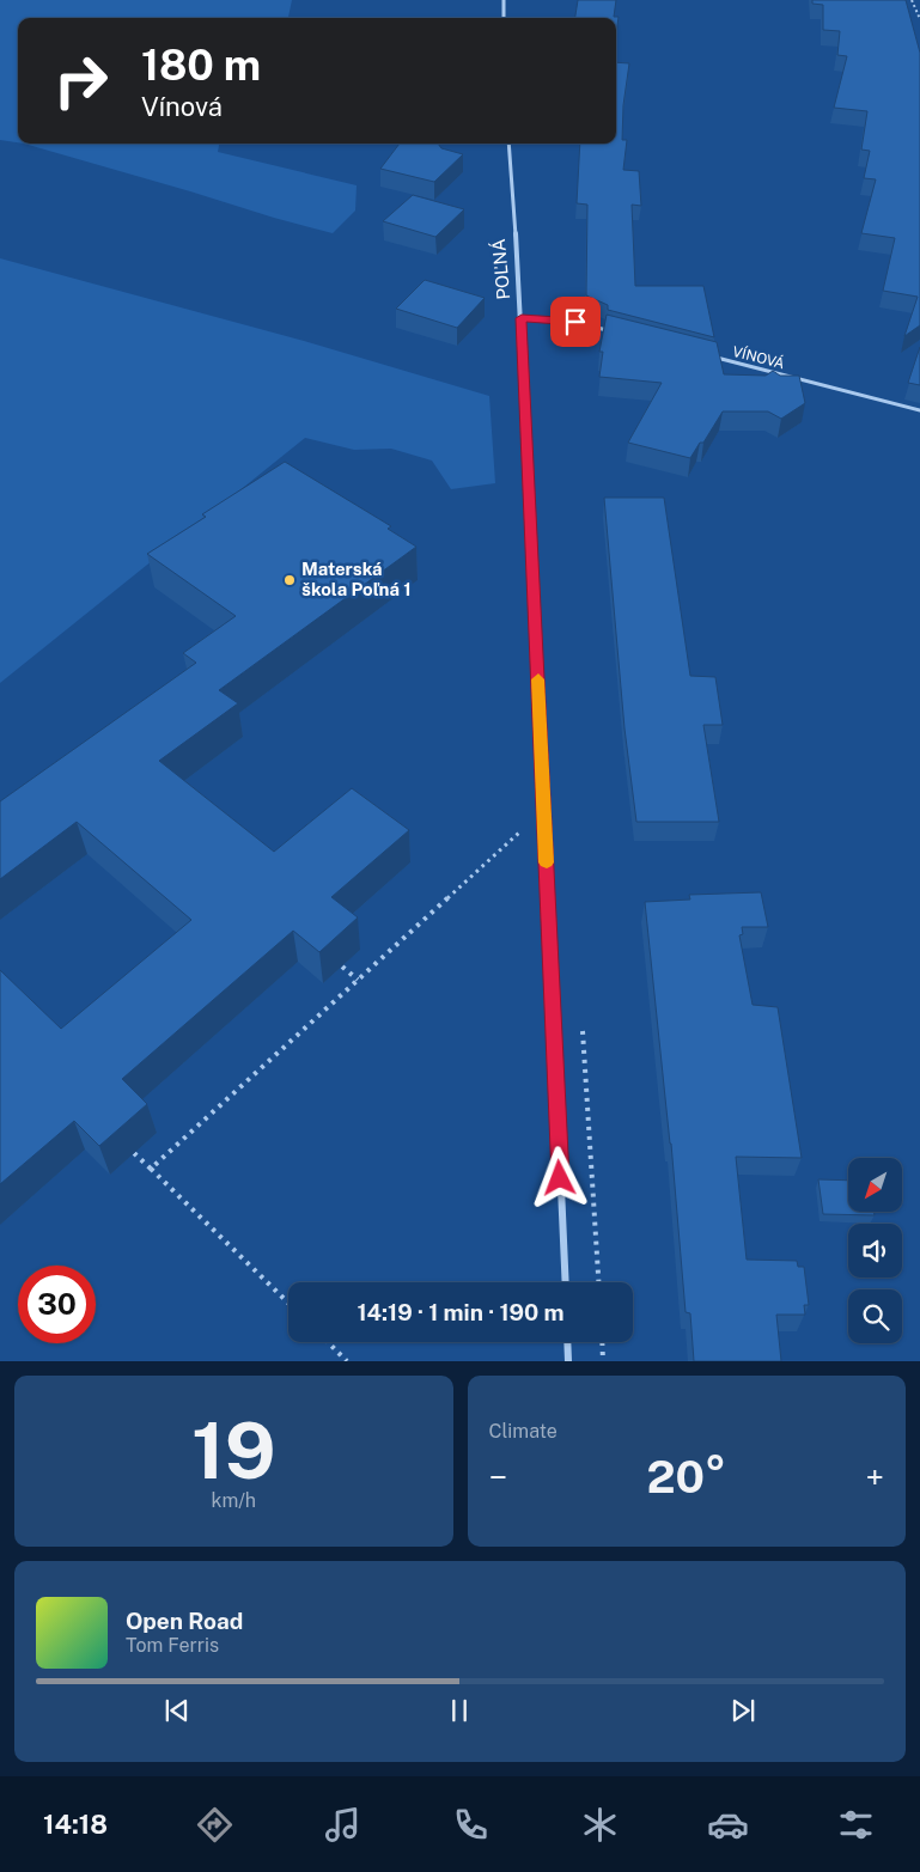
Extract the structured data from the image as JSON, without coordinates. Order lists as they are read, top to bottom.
{
  "streets": {
    "street": ["POĽNÁ"],
    "lane": ["VÍNOVÁ"]
  },
  "places": ["Materská škola Poľná 1"],
  "north": "bottom left",
  "page": {
    "turn": ["180 m", "Vínová"],
    "limit": "30",
    "trip": "14:19 · 1 min · 190 m",
    "tile": [
      ["19", "km/h"],
      "Climate"
    ],
    "heat": ["−", "20°", "+"],
    "song": ["Open Road", "Tom Ferris"],
    "tabs": "14:18"
  }
}
